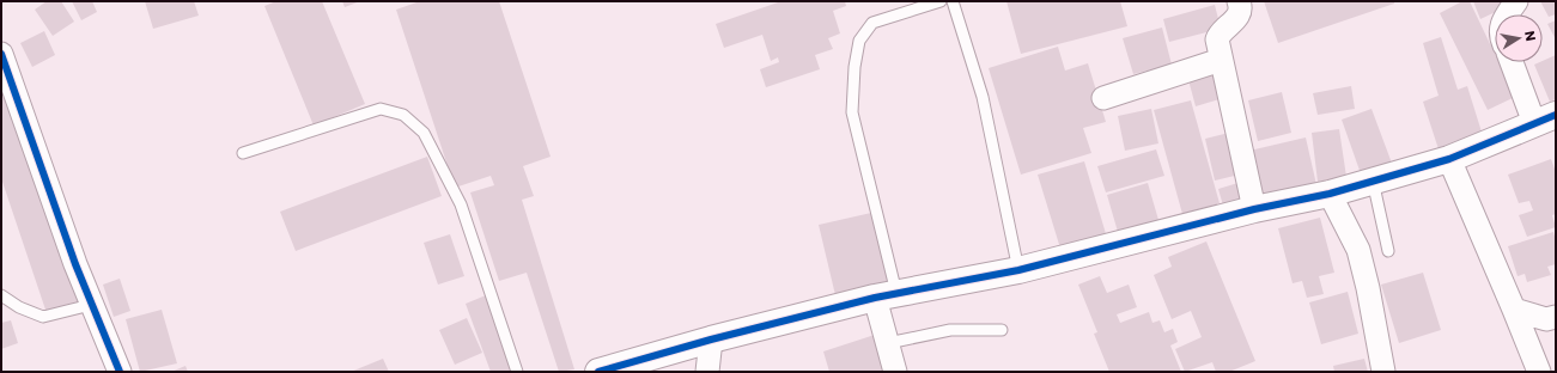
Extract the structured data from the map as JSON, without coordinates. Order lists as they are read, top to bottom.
{
  "north": "right"
}
